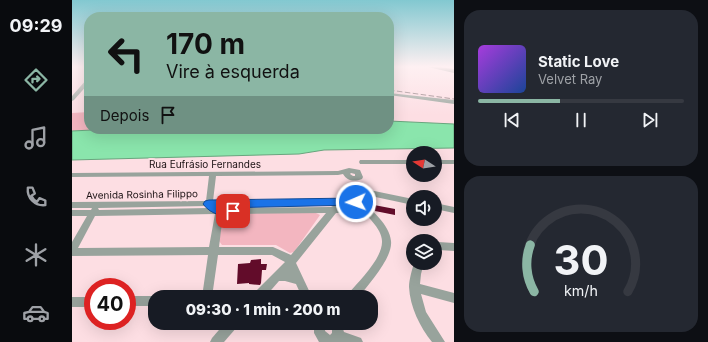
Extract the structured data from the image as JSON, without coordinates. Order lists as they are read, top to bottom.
{
  "streets": {
    "street": ["Rua Eufrásio Fernandes", "Avenida Rosinha Filippo"]
  },
  "north": "left",
  "page": {
    "tabs": "09:29",
    "turn": ["170 m", "Vire à esquerda"],
    "song": ["Static Love", "Velvet Ray"],
    "then": "Depois",
    "limit": "40",
    "trip": "09:30 · 1 min · 200 m",
    "gauge": ["30", "km/h"]
  }
}
